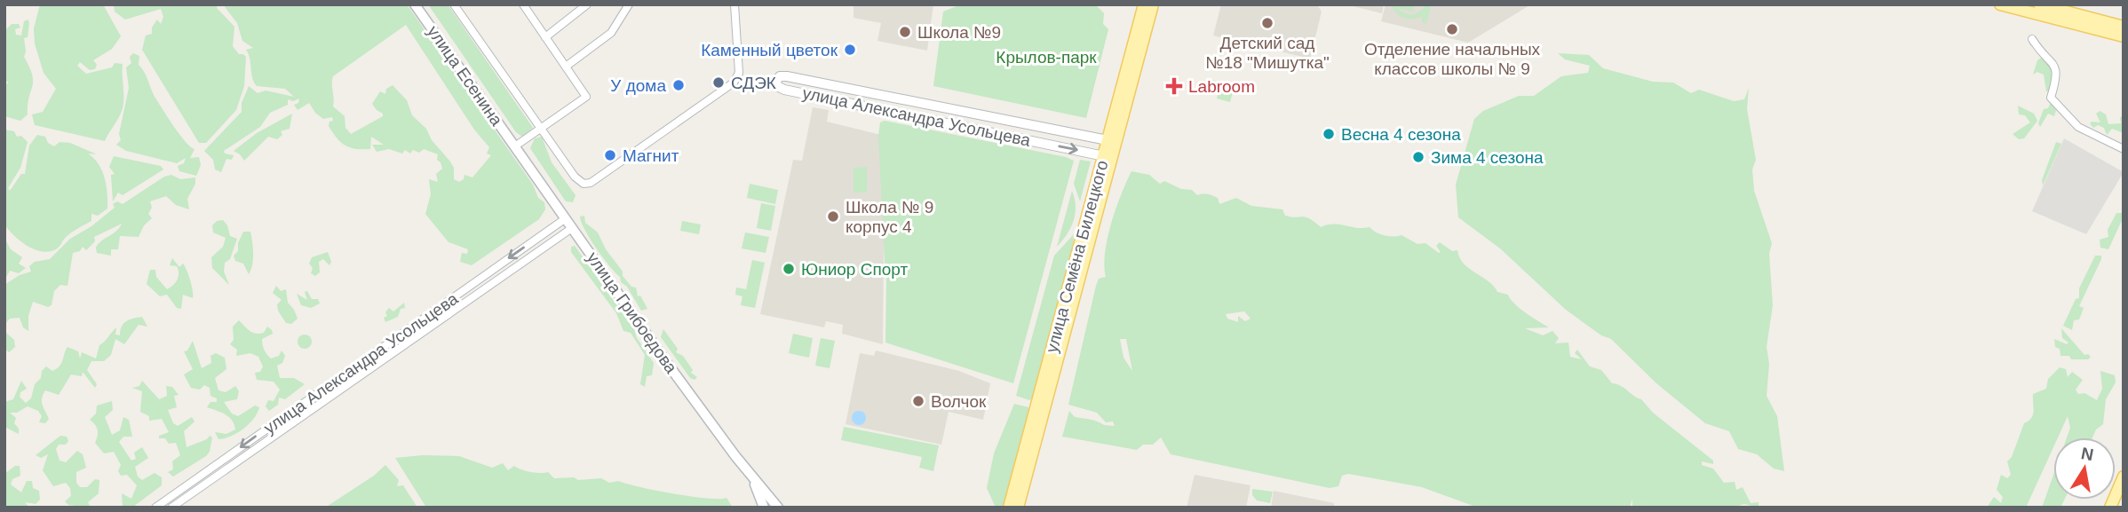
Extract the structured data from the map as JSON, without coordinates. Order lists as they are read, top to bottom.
{
  "streets": {
    "main road": ["улица Есенина", "улица Семёна Билецкого", "улица Грибоедова"],
    "street": ["улица Александра Усольцева"]
  },
  "crossings": [
    ["улица Есенина", "улица Грибоедова"],
    ["улица Александра Усольцева", "улица Семёна Билецкого"],
    ["улица Александра Усольцева", "улица Грибоедова"]
  ],
  "parks": ["Крылов-парк"],
  "places": {
    "other": [
      "Детский сад №18 \"Мишутка\"",
      "Отделение начальных классов школы № 9",
      "Школа №9",
      "Каменный цветок",
      "СДЭК",
      "У дома",
      "Весна 4 сезона",
      "Магнит",
      "Зима 4 сезона",
      "Школа № 9 корпус 4",
      "Юниор Спорт",
      "Волчок"
    ],
    "health": ["Labroom"]
  },
  "north": "top"
}
